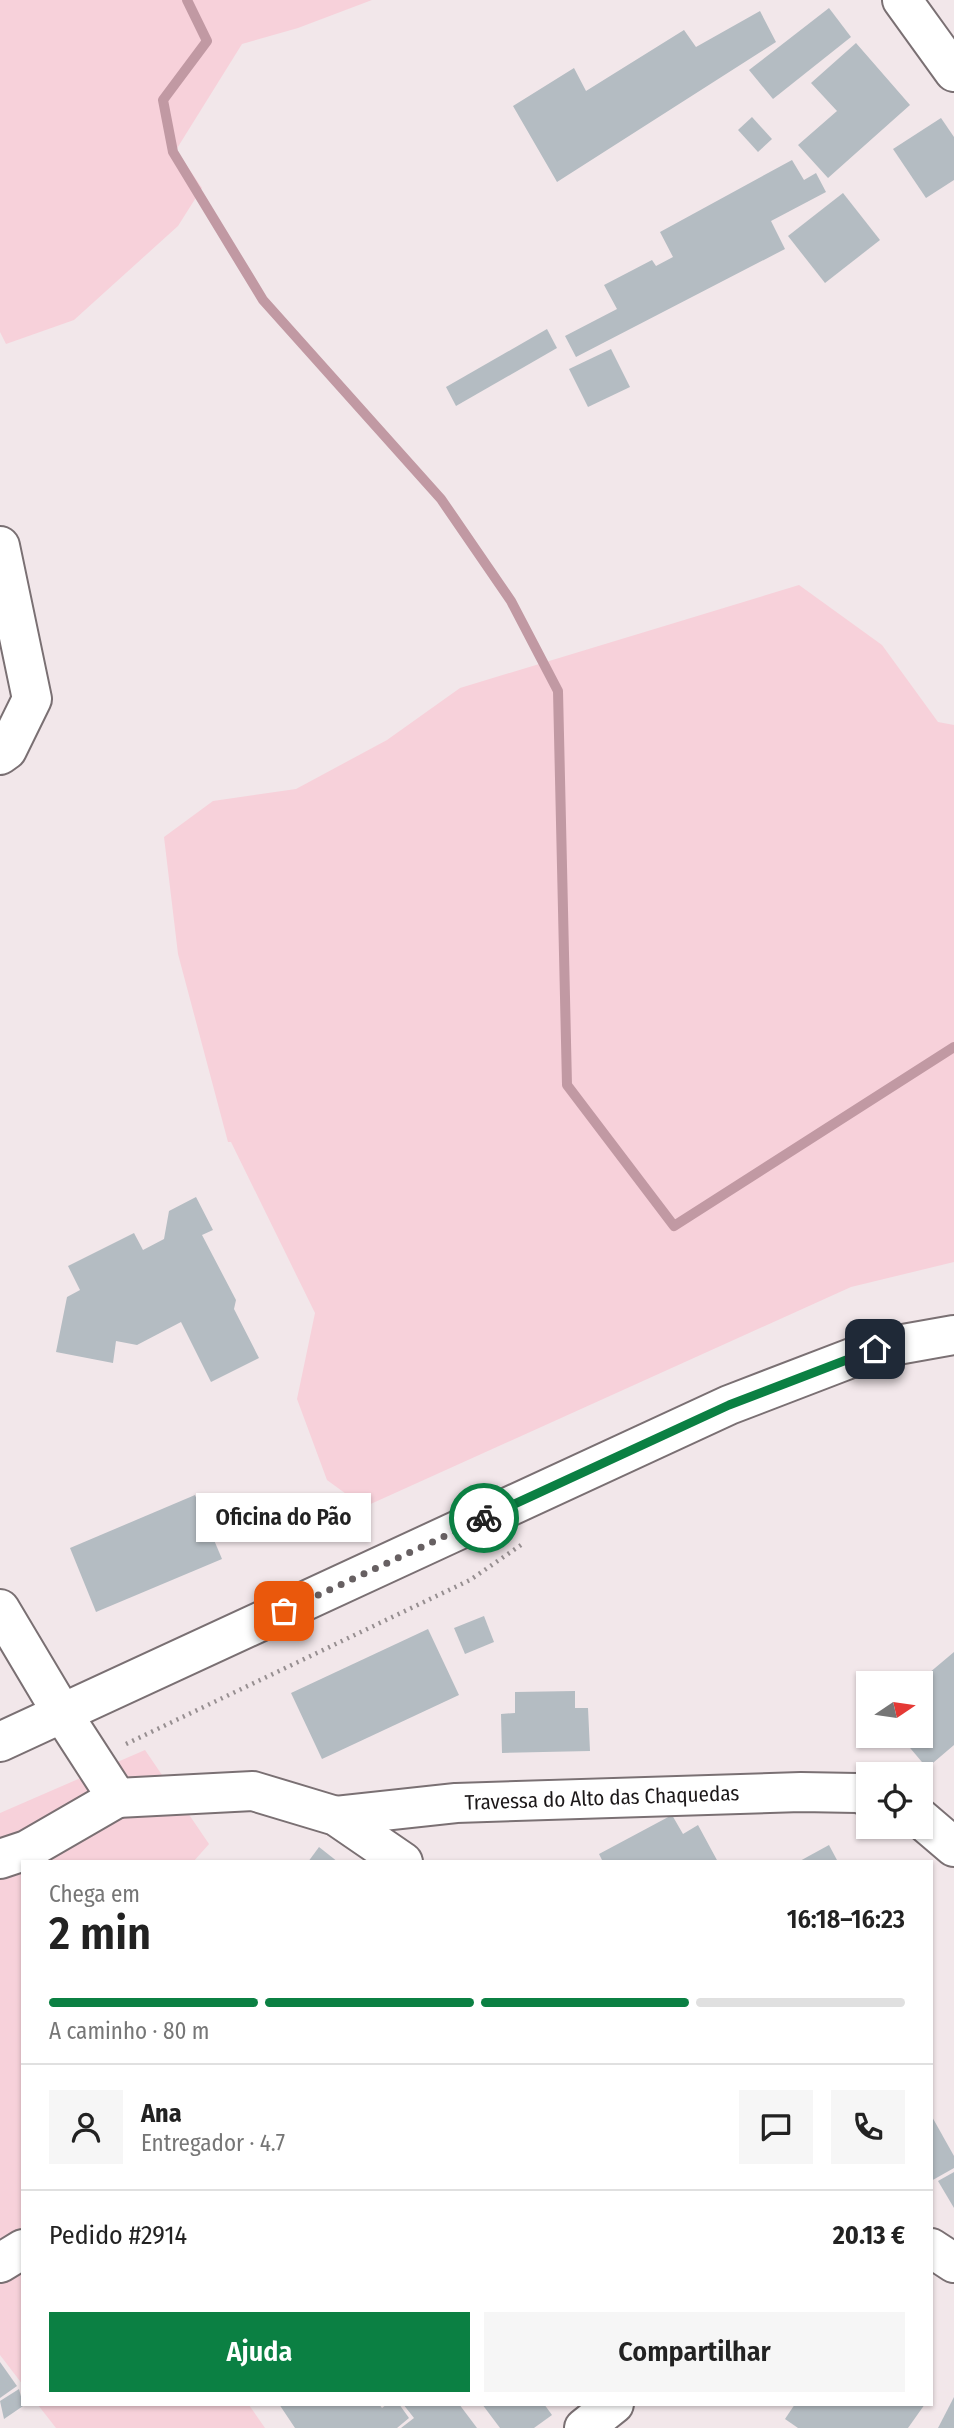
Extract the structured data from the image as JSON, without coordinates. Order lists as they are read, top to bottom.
{
  "streets": {
    "street": ["Travessa do Alto das Chaquedas"]
  },
  "places": ["Oficina do Pão"],
  "north": "right",
  "page": {
    "bubble": "Oficina do Pão",
    "heading": ["2 min", "Chega em", "16:18–16:23"],
    "panel": [
      "Ana",
      "Entregador · 4.7",
      "Pedido #2914",
      "20.13 €"
    ],
    "bar": "A caminho · 80 m",
    "buttons": ["Ajuda", "Compartilhar"]
  }
}
